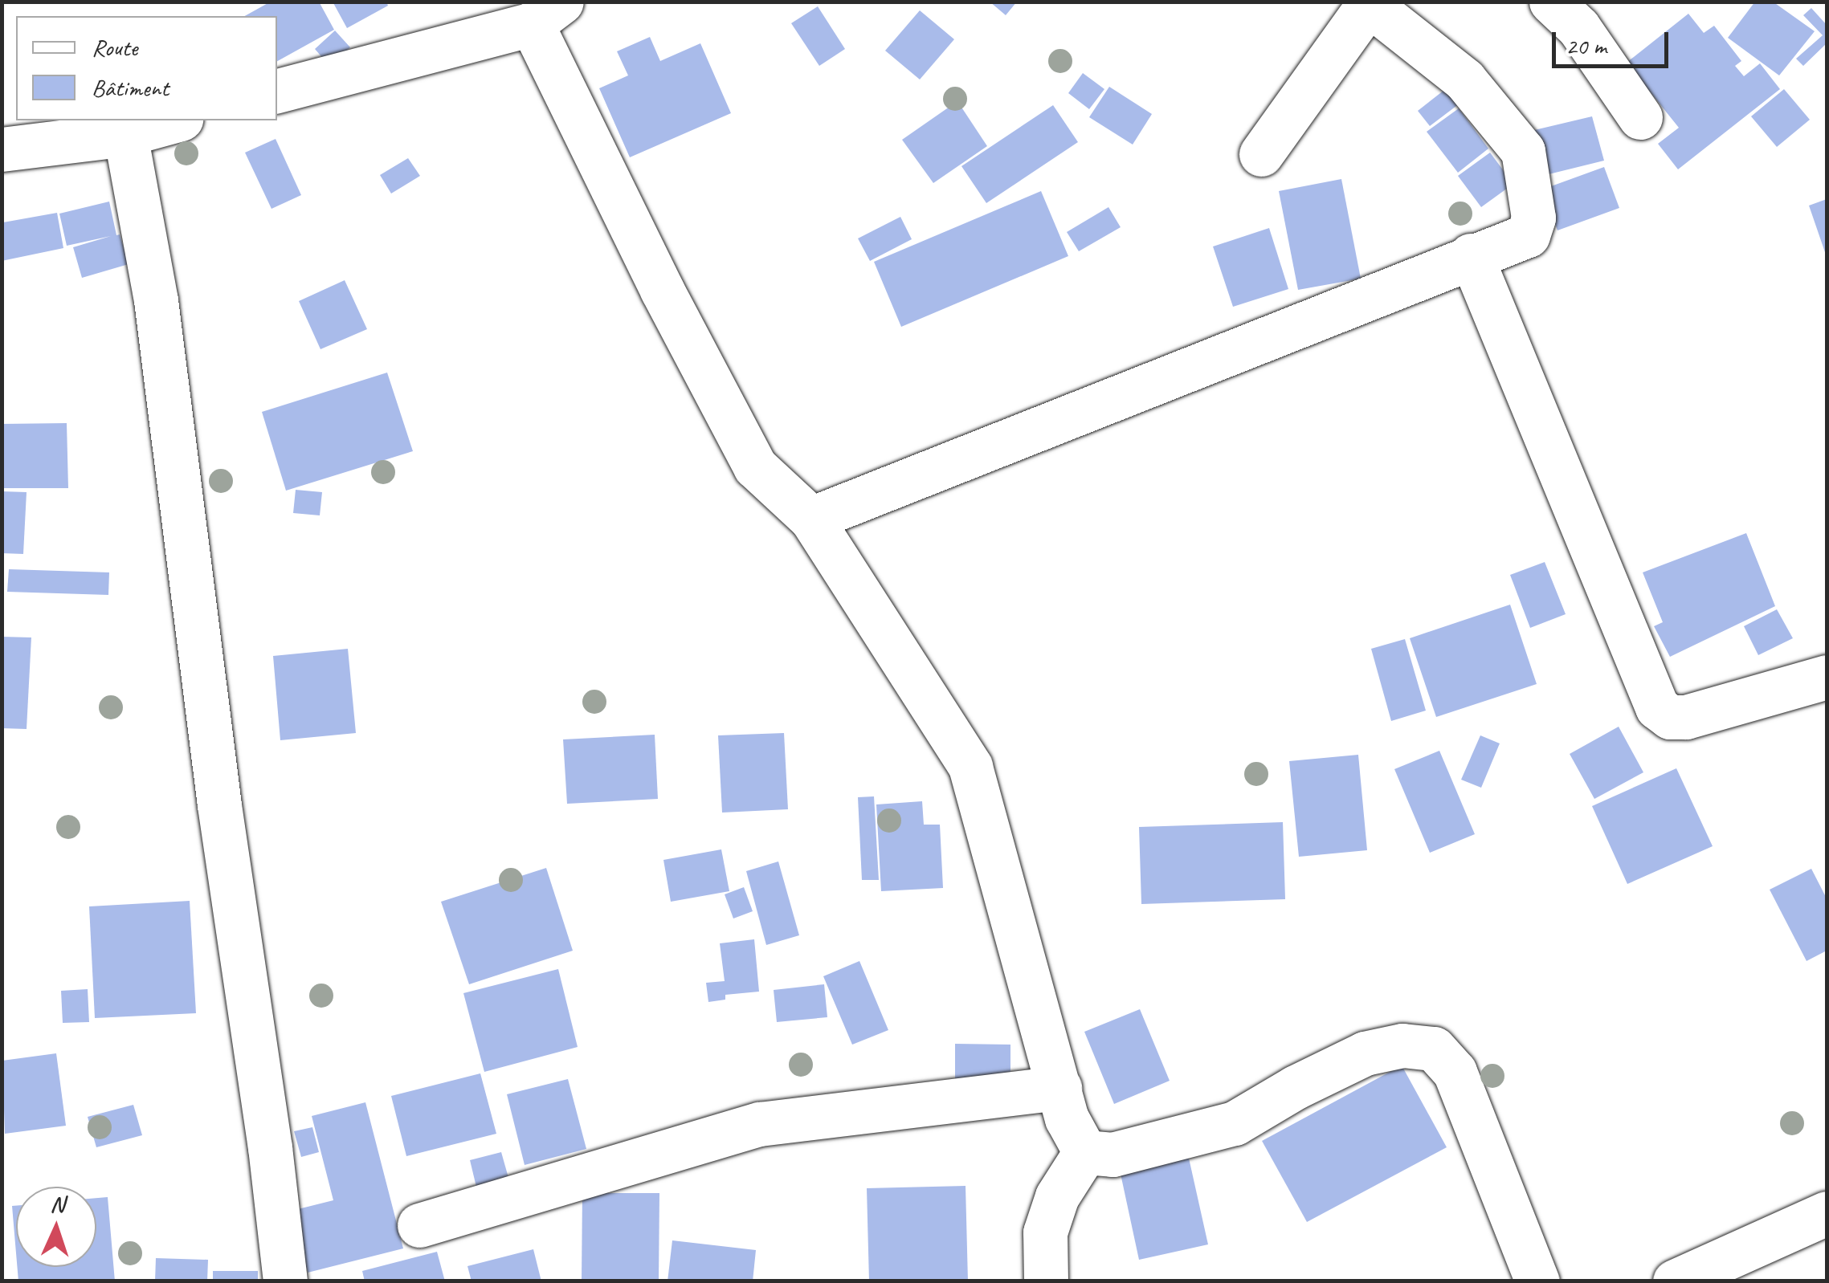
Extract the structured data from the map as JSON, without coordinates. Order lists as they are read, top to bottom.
{
  "legend": ["Route", "Bâtiment"],
  "scale_bar": "20 m",
  "north": "top"
}
